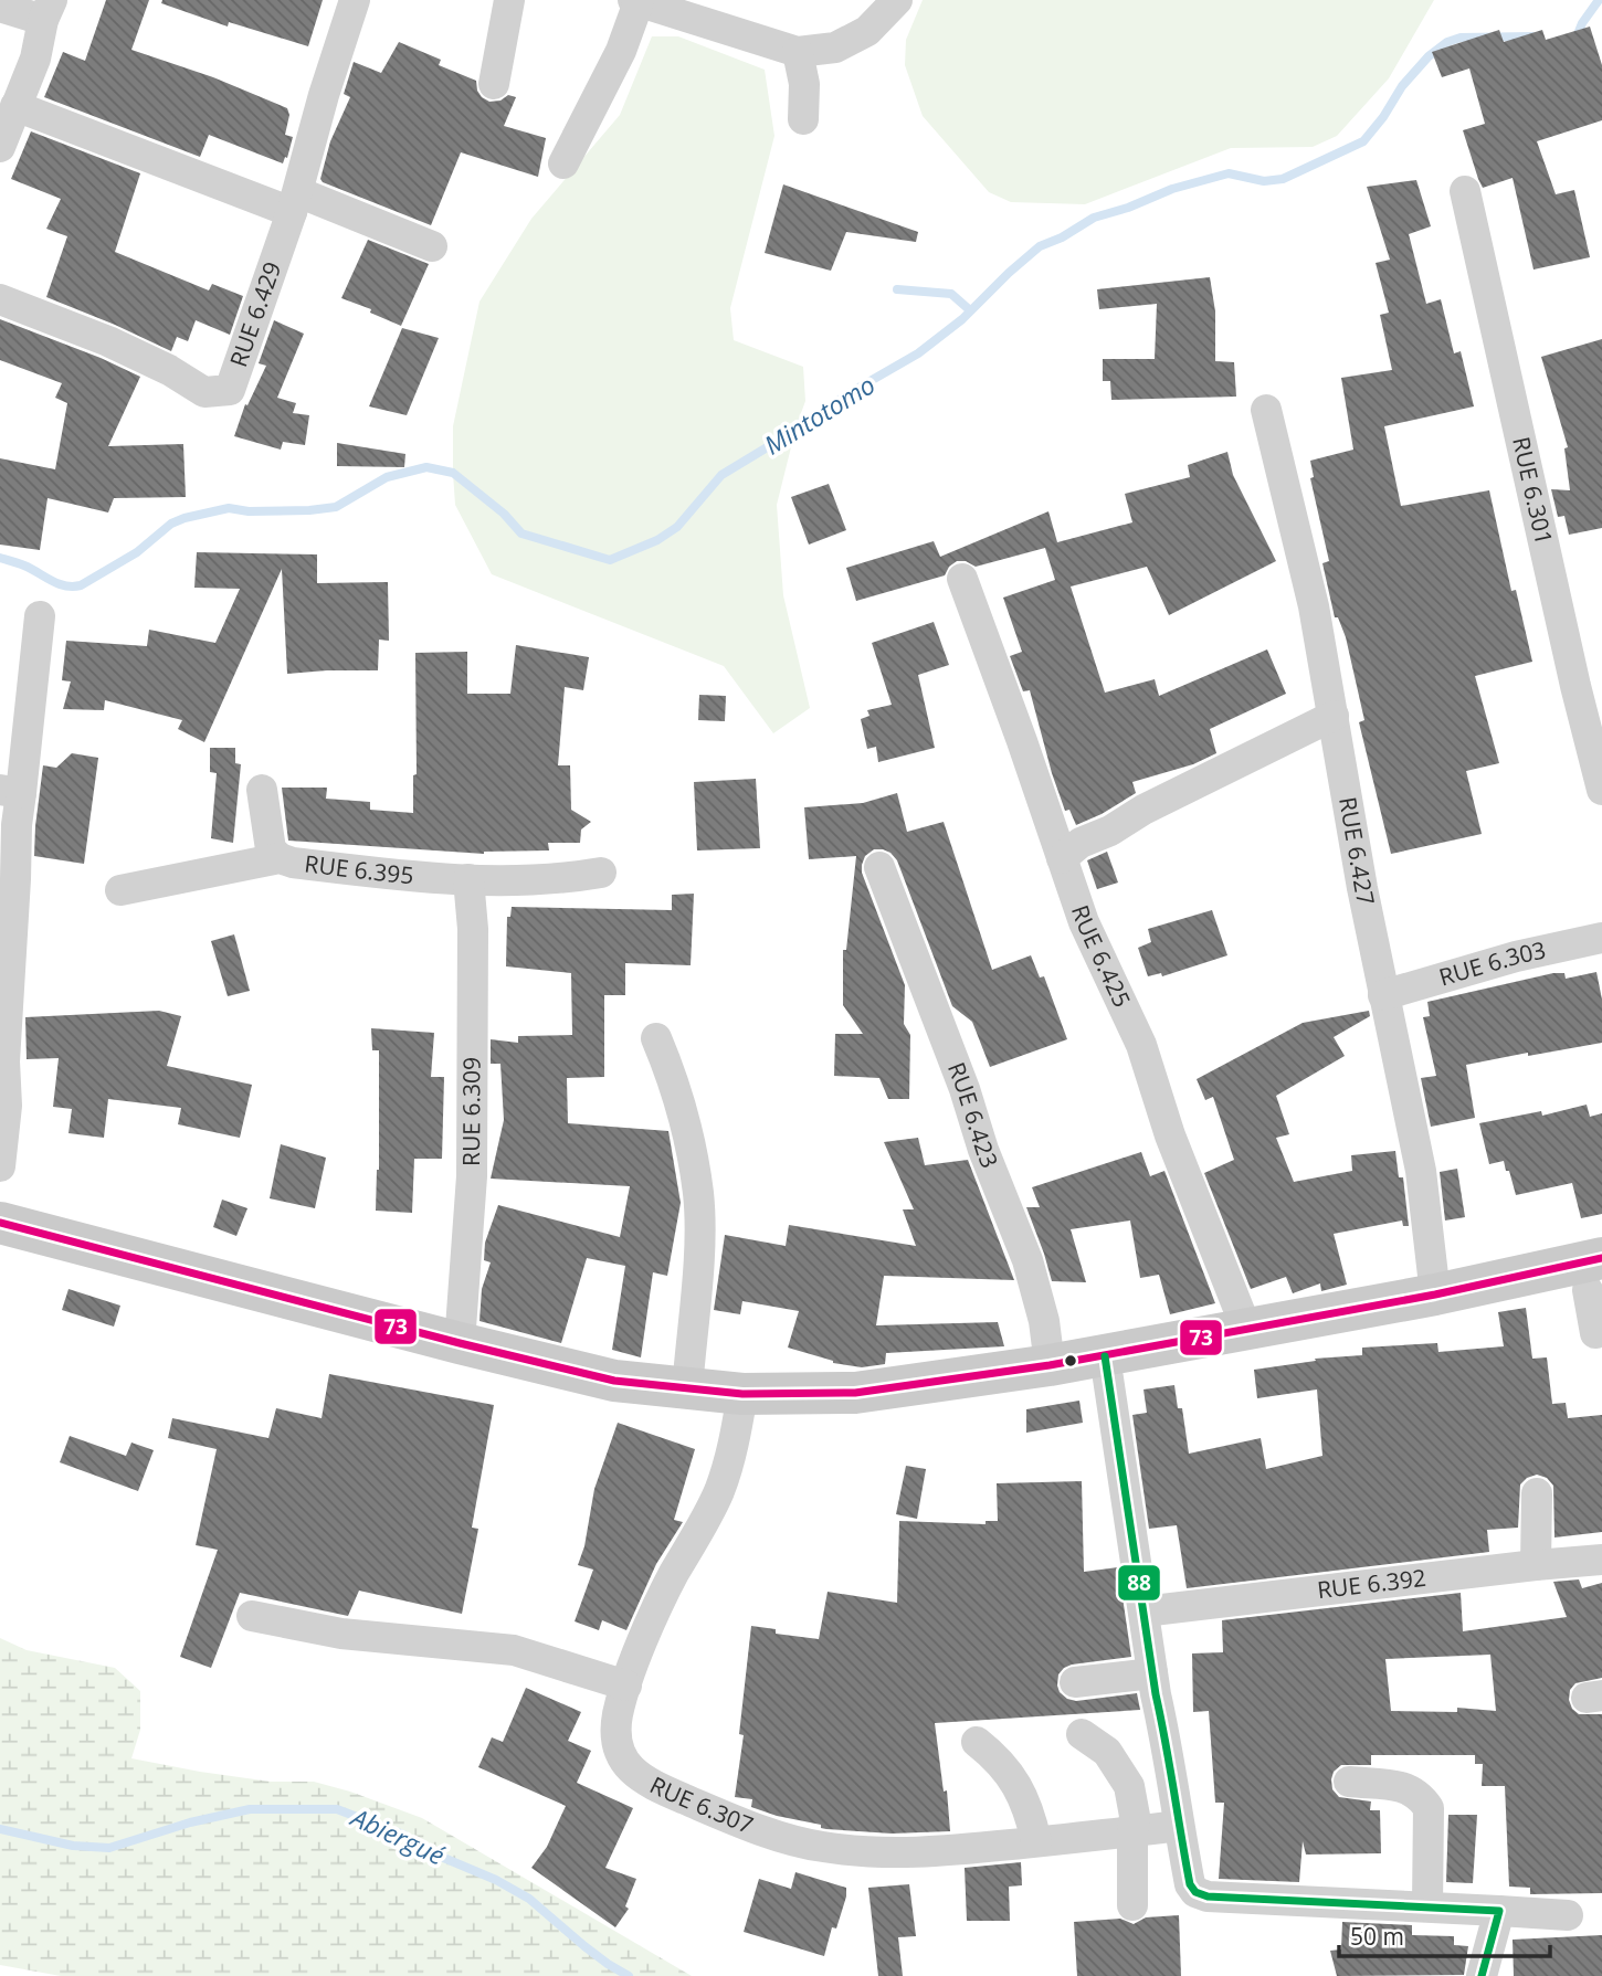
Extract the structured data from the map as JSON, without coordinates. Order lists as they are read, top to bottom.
{
  "streets": {
    "street": [
      "RUE 6.429",
      "RUE 6.301",
      "RUE 6.427",
      "RUE 6.395",
      "RUE 6.425",
      "RUE 6.303",
      "RUE 6.309",
      "RUE 6.423",
      "RUE 6.392",
      "RUE 6.307"
    ]
  },
  "crossings": [
    ["RUE 6.427", "RUE 6.303"],
    ["RUE 6.395", "RUE 6.309"]
  ],
  "water": ["Mintotomo", "Abiergué"],
  "lines": ["transit line 73", "transit line 88"],
  "scale_bar": "50 m"
}
